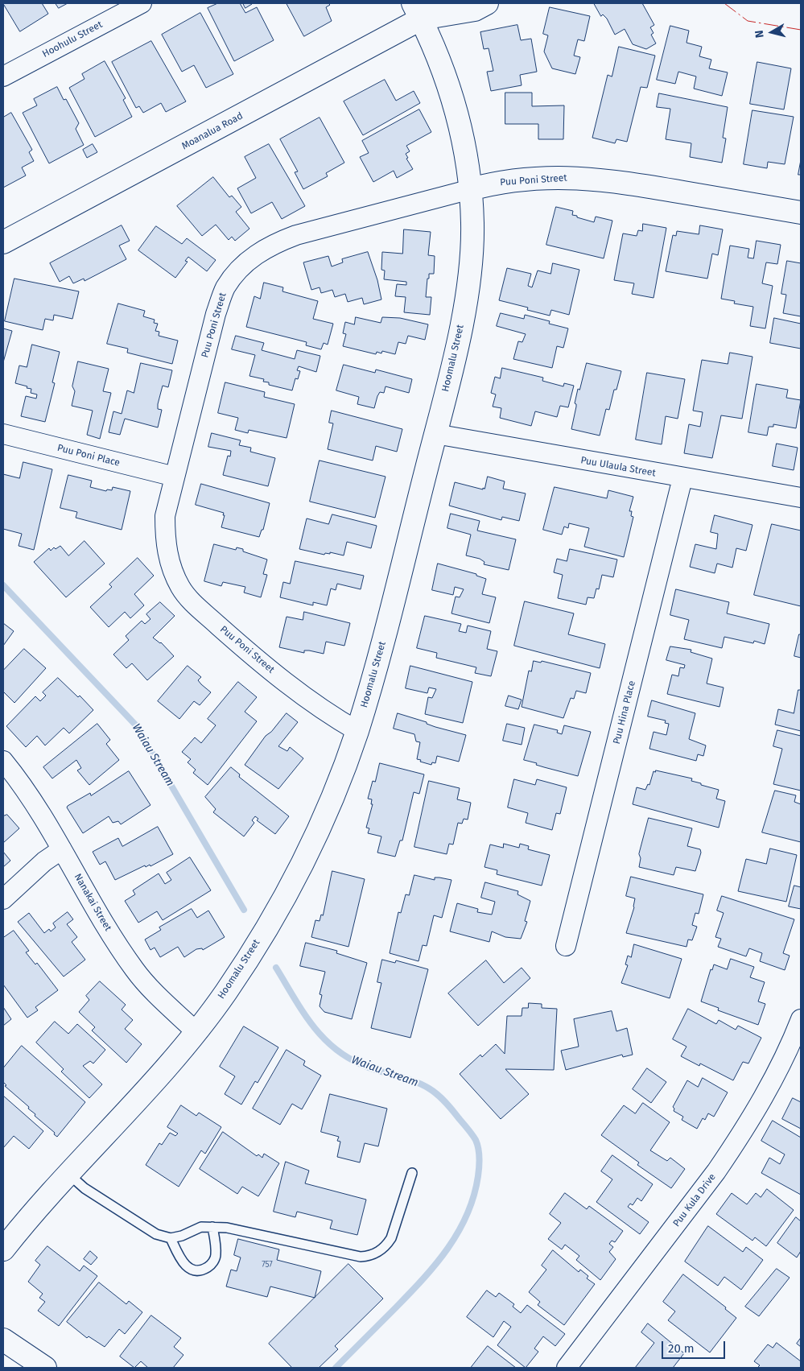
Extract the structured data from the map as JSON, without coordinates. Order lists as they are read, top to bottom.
{
  "streets": {
    "street": [
      "Hoohulu Street",
      "Moanalua Road",
      "Puu Poni Street",
      "Hoomalu Street",
      "Puu Poni Place",
      "Puu Ulaula Street",
      "Puu Hina Place",
      "Nanakai Street",
      "Puu Kula Drive"
    ]
  },
  "crossings": [
    ["Moanalua Road", "Hoomalu Street"],
    ["Puu Poni Street", "Hoomalu Street"],
    ["Puu Poni Street", "Puu Poni Place"],
    ["Hoomalu Street", "Puu Ulaula Street"],
    ["Hoomalu Street", "Nanakai Street"],
    ["Puu Ulaula Street", "Puu Hina Place"]
  ],
  "water": ["Waiau Stream"],
  "house_numbers": ["757"],
  "scale_bar": "20 m",
  "north": "left"
}
